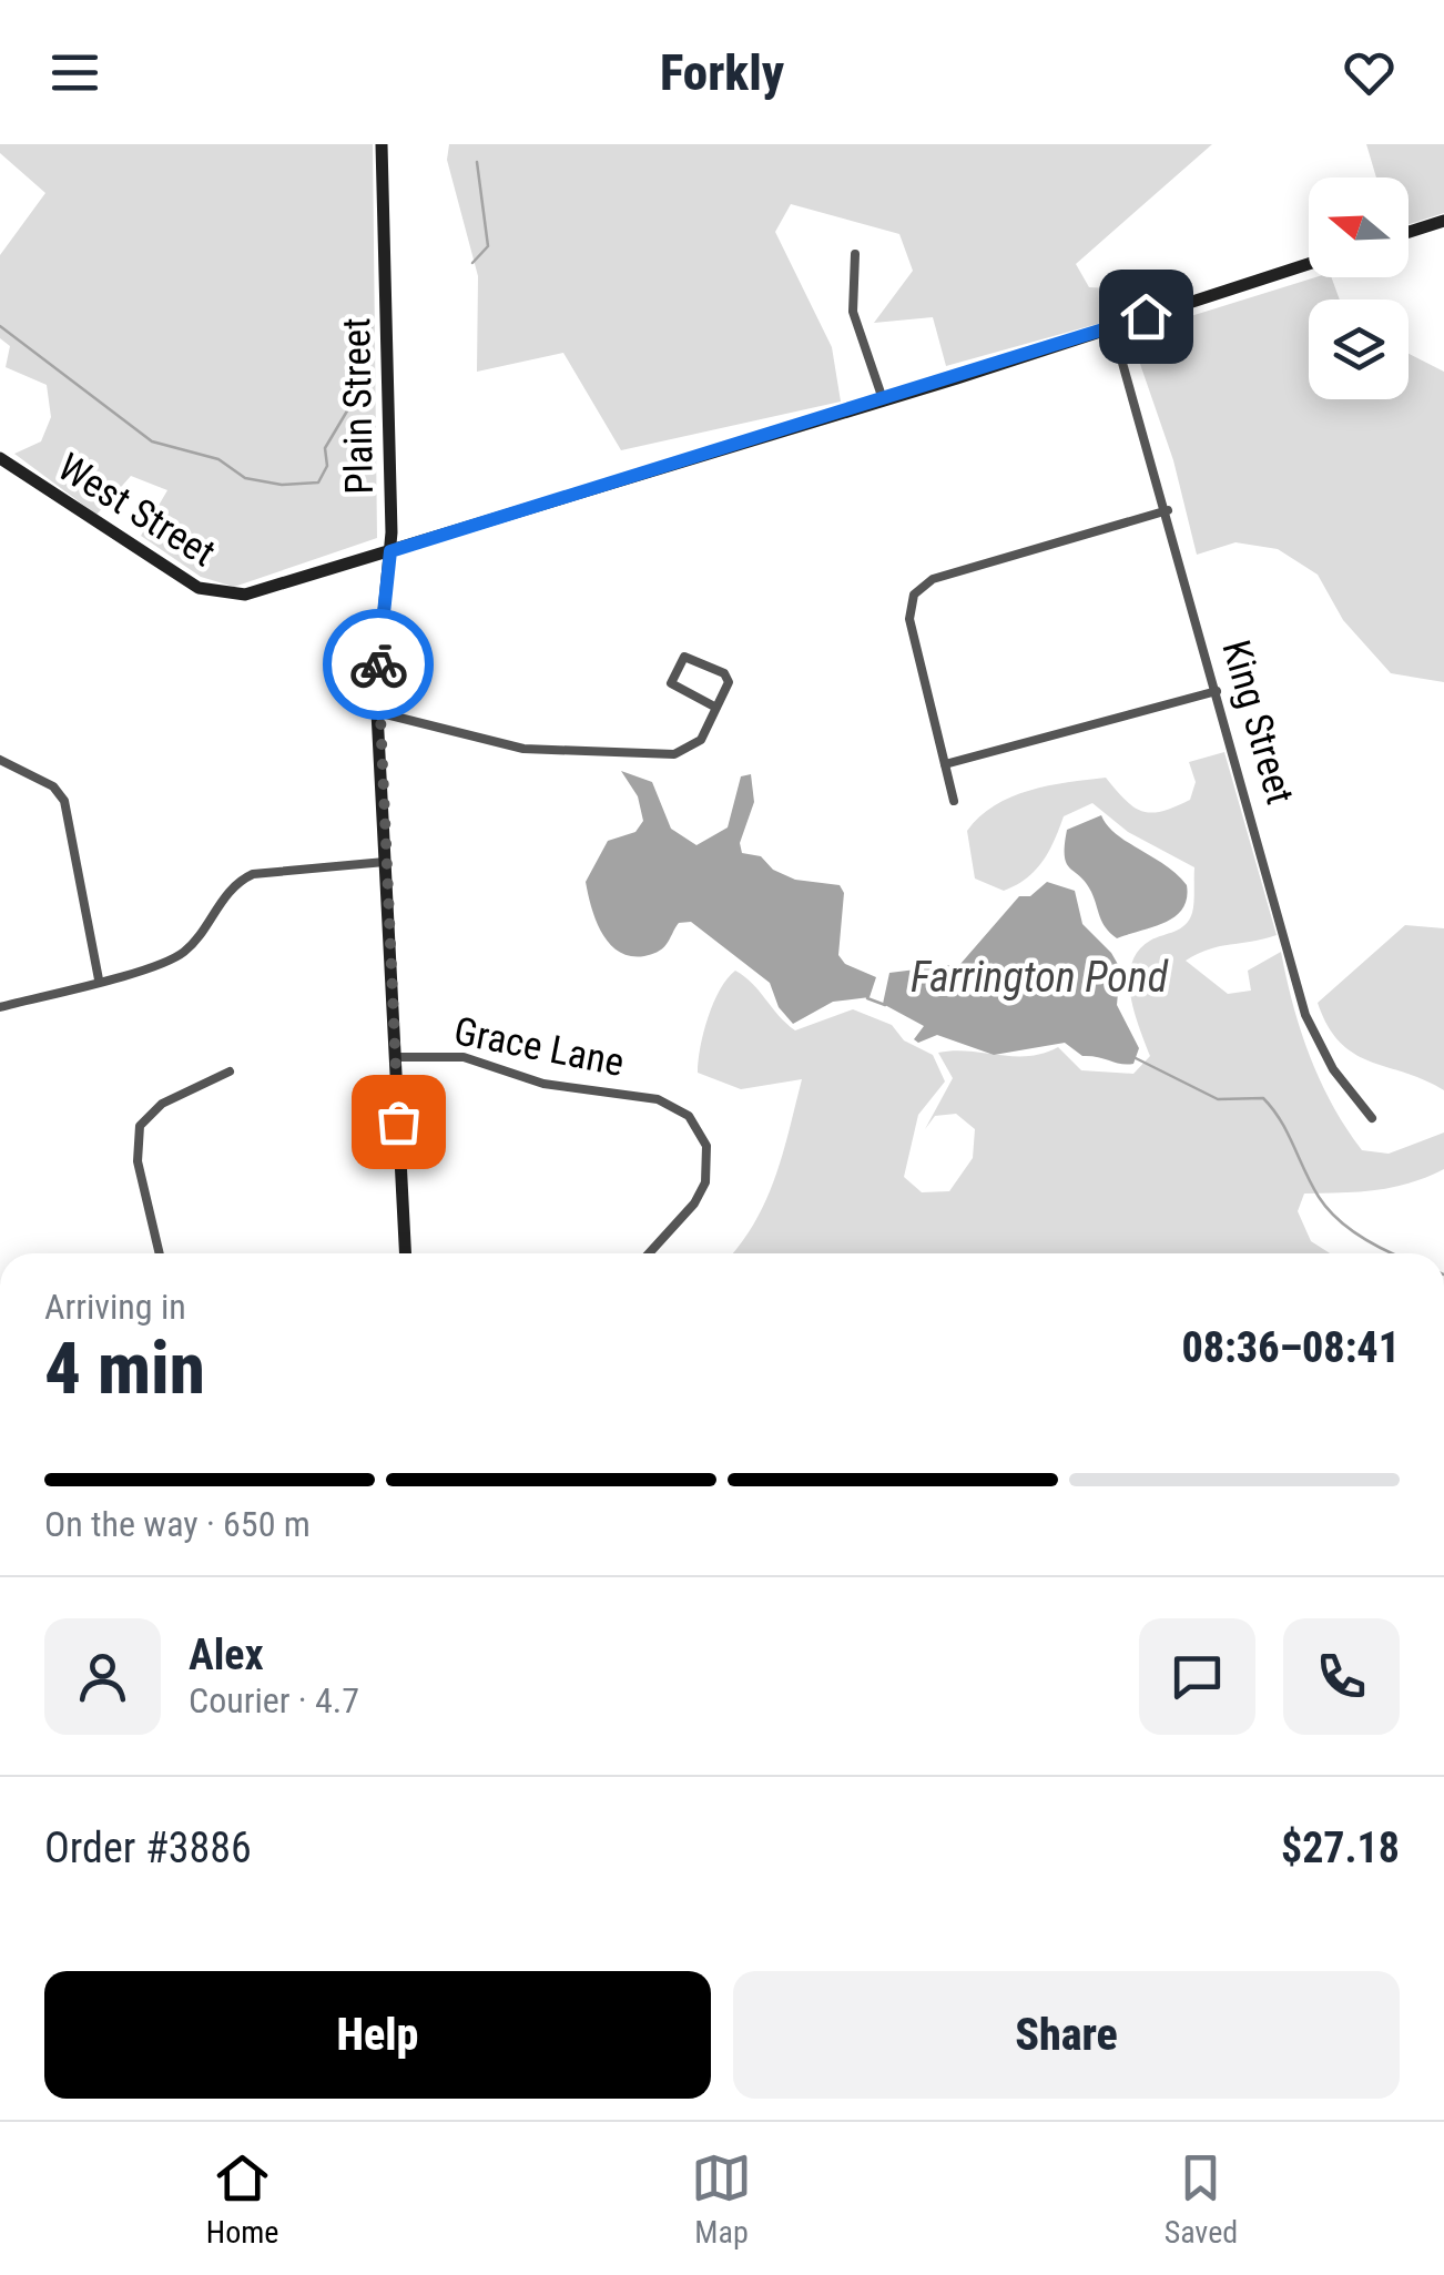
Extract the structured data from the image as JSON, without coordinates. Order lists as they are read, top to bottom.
{
  "streets": {
    "street": [
      "Plain Street",
      "West Street",
      "King Street",
      "Grace Lane"
    ]
  },
  "crossings": [
    ["Plain Street", "West Street"],
    ["Plain Street", "Grace Lane"],
    ["West Street", "King Street"]
  ],
  "water": ["Farrington Pond"],
  "north": "left",
  "page": {
    "header": "Forkly",
    "heading": ["4 min", "Arriving in", "08:36–08:41"],
    "panel": [
      "Alex",
      "Courier · 4.7",
      "Order #3886",
      "$27.18"
    ],
    "bar": "On the way · 650 m",
    "buttons": ["Help", "Share"],
    "tabs": ["Home", "Map", "Saved"]
  }
}
